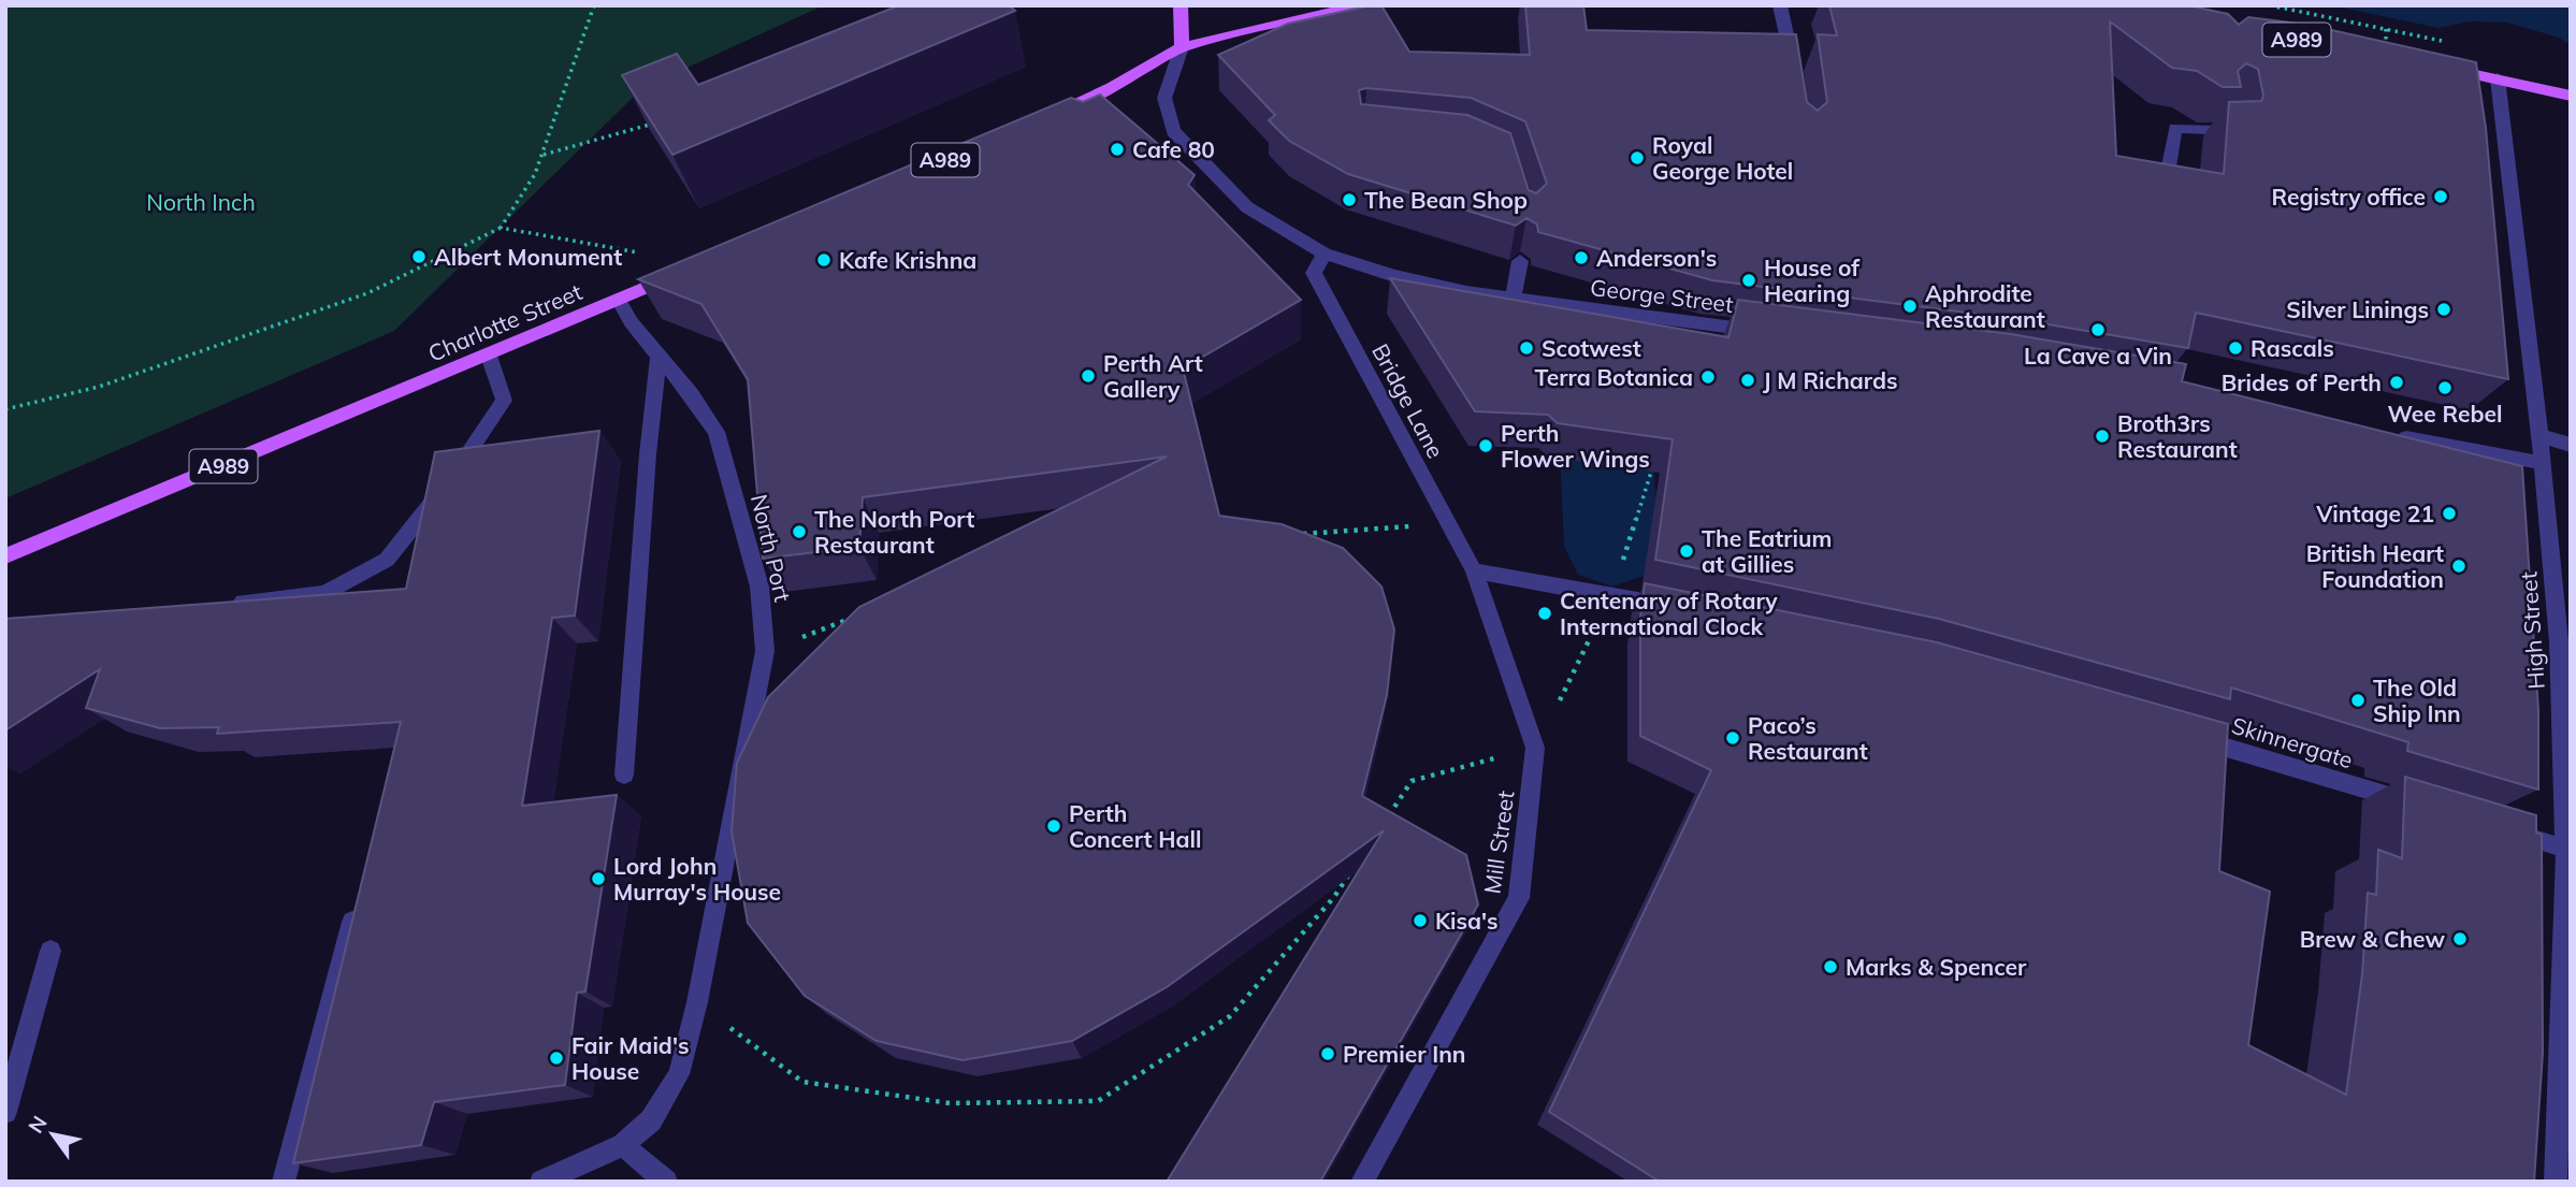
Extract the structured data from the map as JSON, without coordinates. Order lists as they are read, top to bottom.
{
  "streets": {
    "main road": ["A989", "Charlotte Street"],
    "street": [
      "George Street",
      "Bridge Lane",
      "North Port",
      "High Street",
      "Skinnergate",
      "Mill Street"
    ]
  },
  "crossings": [
    ["George Street", "Bridge Lane"],
    ["Bridge Lane", "Mill Street"]
  ],
  "parks": ["North Inch"],
  "places": [
    "Cafe 80",
    "Royal George Hotel",
    "Registry office",
    "The Bean Shop",
    "Albert Monument",
    "Anderson's",
    "Kafe Krishna",
    "House of Hearing",
    "Aphrodite Restaurant",
    "Silver Linings",
    "La Cave a Vin",
    "Scotwest",
    "Rascals",
    "Perth Art Gallery",
    "Terra Botanica",
    "J M Richards",
    "Brides of Perth",
    "Wee Rebel",
    "Broth3rs Restaurant",
    "Perth Flower Wings",
    "Vintage 21",
    "The North Port Restaurant",
    "The Eatrium at Gillies",
    "British Heart Foundation",
    "Centenary of Rotary International Clock",
    "The Old Ship Inn",
    "Paco’s Restaurant",
    "Perth Concert Hall",
    "Lord John Murray's House",
    "Kisa's",
    "Brew & Chew",
    "Marks & Spencer",
    "Premier Inn",
    "Fair Maid's House"
  ],
  "north": "top left"
}
